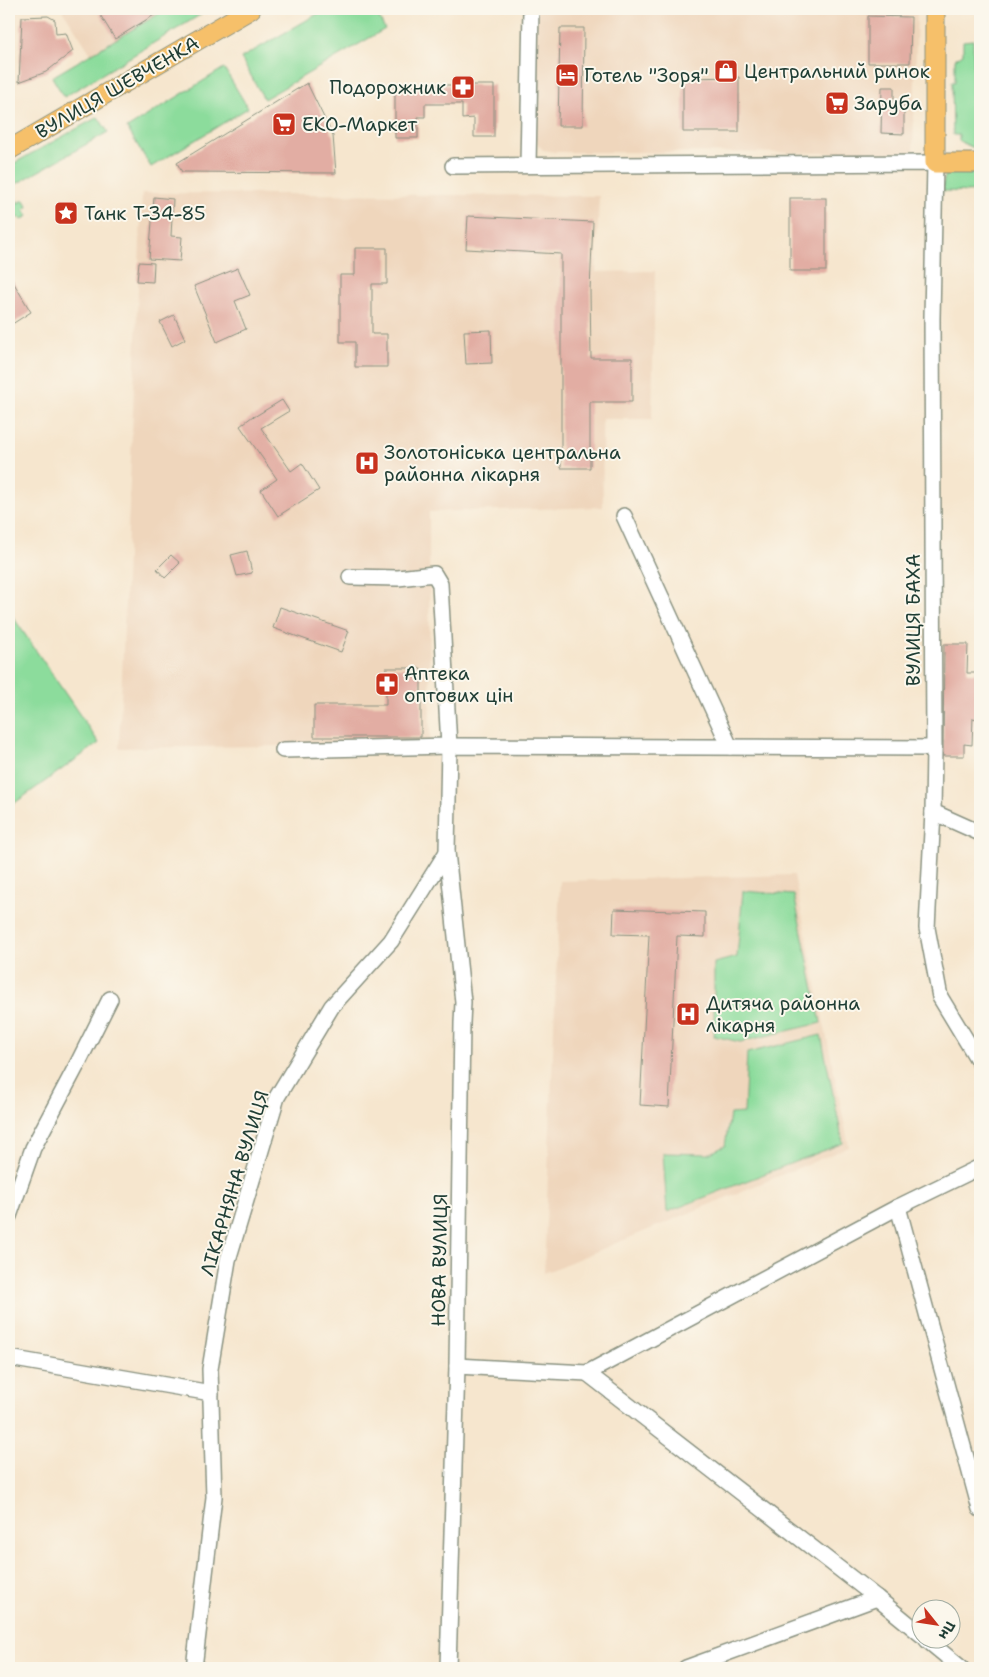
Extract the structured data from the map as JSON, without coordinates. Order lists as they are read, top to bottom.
{
  "streets": {
    "main road": ["ВУЛИЦЯ ШЕВЧЕНКА"],
    "street": ["ВУЛИЦЯ БАХА", "ЛІКАРНЯНА ВУЛИЦЯ", "НОВА ВУЛИЦЯ"]
  },
  "crossings": [
    ["ЛІКАРНЯНА ВУЛИЦЯ", "НОВА ВУЛИЦЯ"]
  ],
  "places": {
    "shop": ["Центральний ринок"],
    "hotel": ["Готель \"Зоря\""],
    "pharmacy": ["Подорожник", "Аптека оптових цін"],
    "supermarket": ["Заруба", "ЕКО-Маркет"],
    "place": ["Танк Т-34-85"],
    "hospital": ["Золотоніська центральна районна лікарня", "Дитяча районна лікарня"]
  },
  "north": "bottom right"
}
